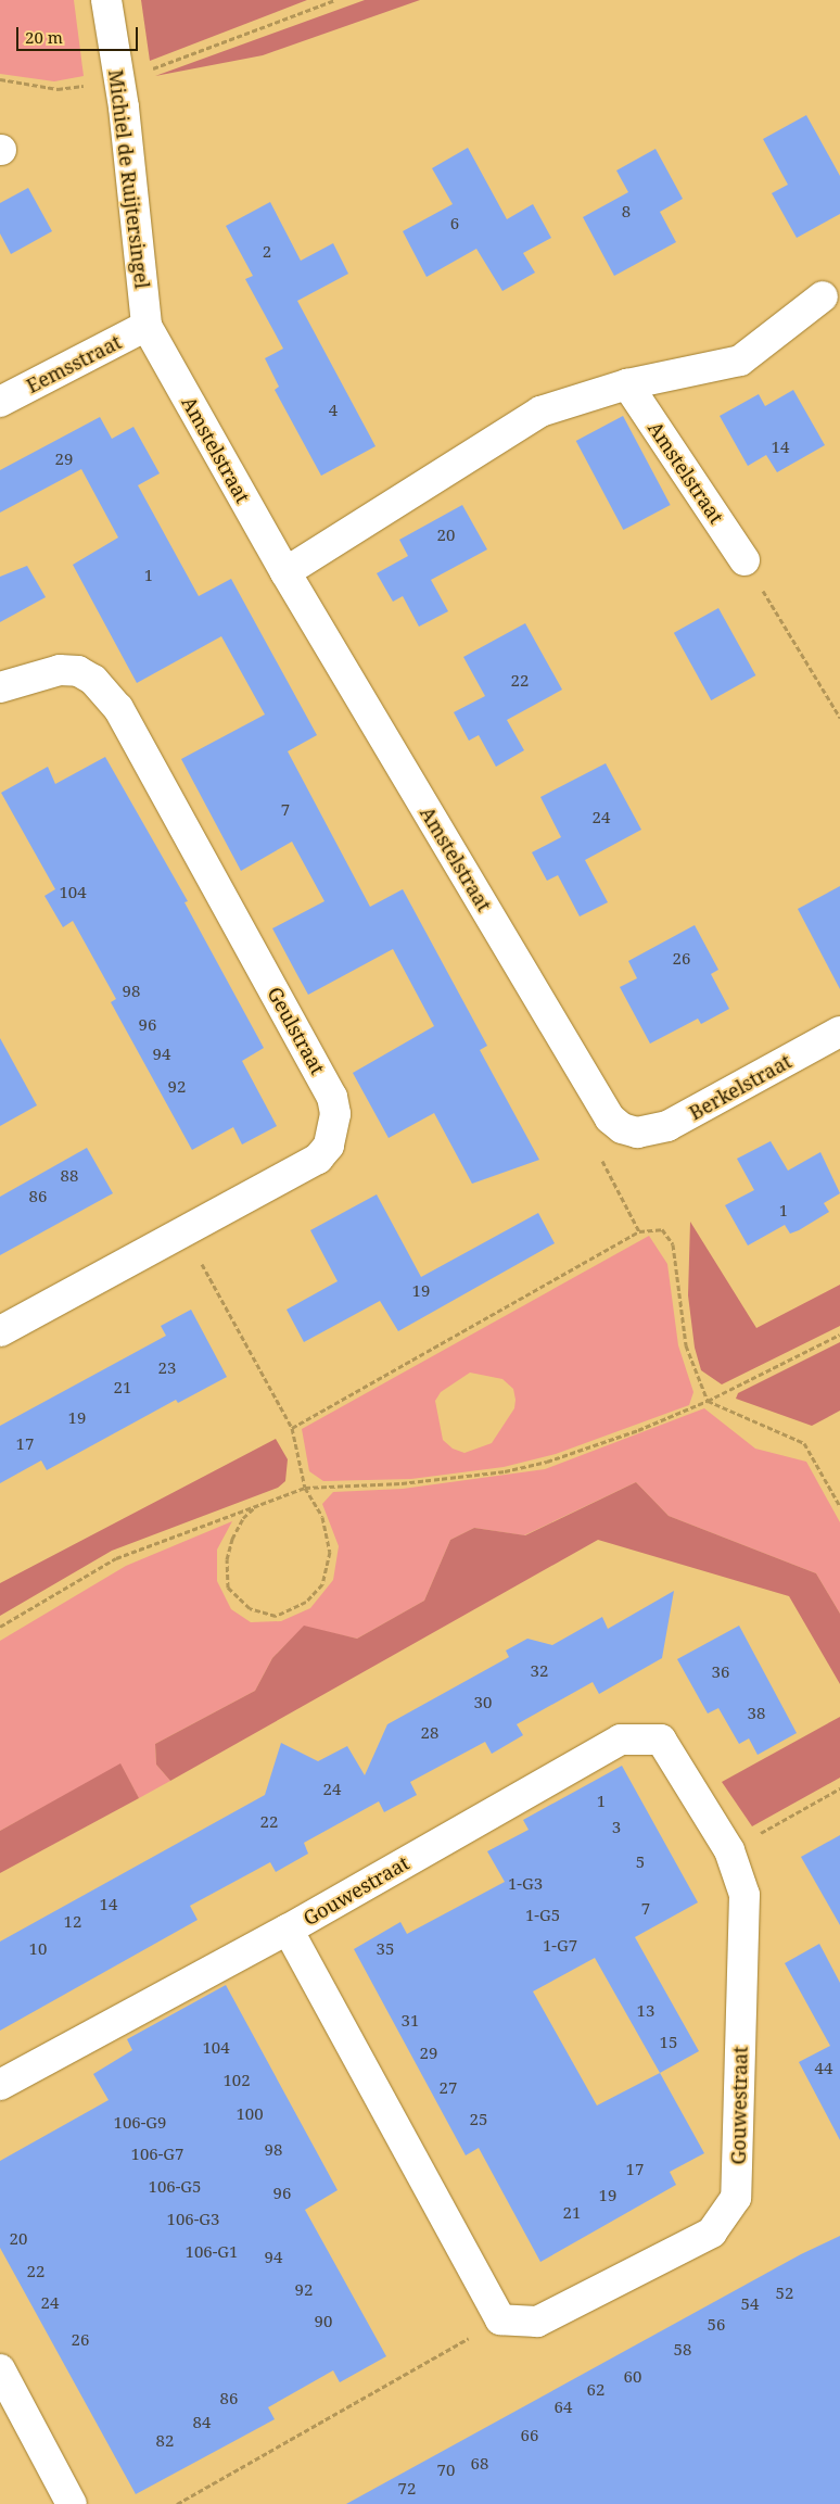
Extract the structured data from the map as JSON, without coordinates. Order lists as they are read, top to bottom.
{
  "streets": {
    "street": [
      "Michiel de Ruijtersingel",
      "Eemsstraat",
      "Amstelstraat",
      "Geulstraat",
      "Berkelstraat",
      "Gouwestraat"
    ]
  },
  "crossings": [
    ["Michiel de Ruijtersingel", "Eemsstraat"],
    ["Michiel de Ruijtersingel", "Amstelstraat"],
    ["Eemsstraat", "Amstelstraat"],
    ["Amstelstraat", "Berkelstraat"]
  ],
  "house_numbers": [
    "8",
    "6",
    "2",
    "4",
    "14",
    "29",
    "20",
    "1",
    "22",
    "7",
    "24",
    "104",
    "26",
    "98",
    "96",
    "94",
    "92",
    "88",
    "86",
    "1",
    "19",
    "23",
    "21",
    "19",
    "17",
    "32",
    "36",
    "30",
    "38",
    "28",
    "24",
    "1",
    "22",
    "3",
    "5",
    "1-G3",
    "14",
    "7",
    "1-G5",
    "12",
    "1-G7",
    "10",
    "35",
    "13",
    "31",
    "15",
    "104",
    "29",
    "44",
    "102",
    "27",
    "100",
    "25",
    "106-G9",
    "98",
    "106-G7",
    "17",
    "106-G5",
    "96",
    "19",
    "21",
    "106-G3",
    "20",
    "106-G1",
    "94",
    "22",
    "92",
    "52",
    "24",
    "54",
    "90",
    "56",
    "26",
    "58",
    "60",
    "62",
    "86",
    "64",
    "84",
    "66",
    "82",
    "68",
    "70",
    "72"
  ],
  "scale_bar": "20 m"
}
